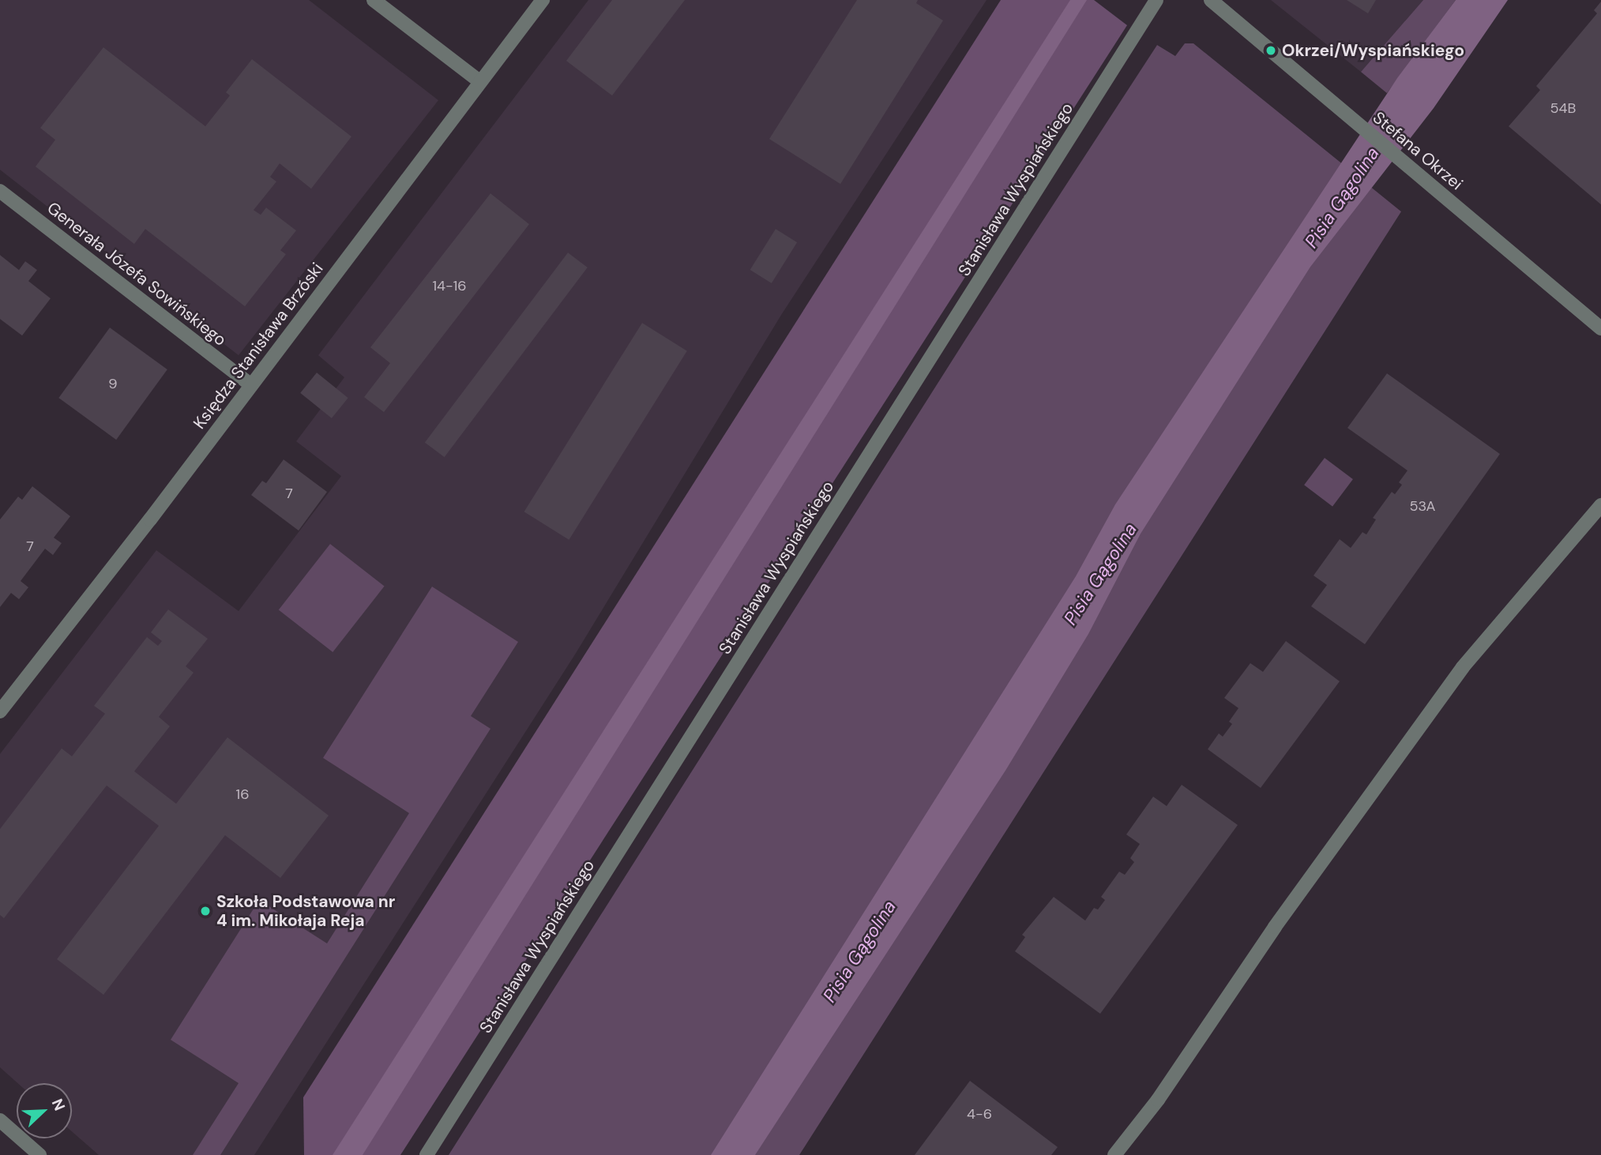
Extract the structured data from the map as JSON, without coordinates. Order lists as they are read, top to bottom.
{
  "streets": {
    "street": [
      "Stefana Okrzei",
      "Stanisława Wyspiańskiego",
      "Generała Józefa Sowińskiego",
      "Księdza Stanisława Brzóski"
    ]
  },
  "crossings": [
    ["Generała Józefa Sowińskiego", "Księdza Stanisława Brzóski"]
  ],
  "water": ["Pisia Gągolina"],
  "places": ["Okrzei/Wyspiańskiego", "Szkoła Podstawowa nr 4 im. Mikołaja Reja"],
  "house_numbers": [
    "54B",
    "14-16",
    "9",
    "7",
    "53A",
    "7",
    "16",
    "4-6"
  ],
  "north": "top right"
}
